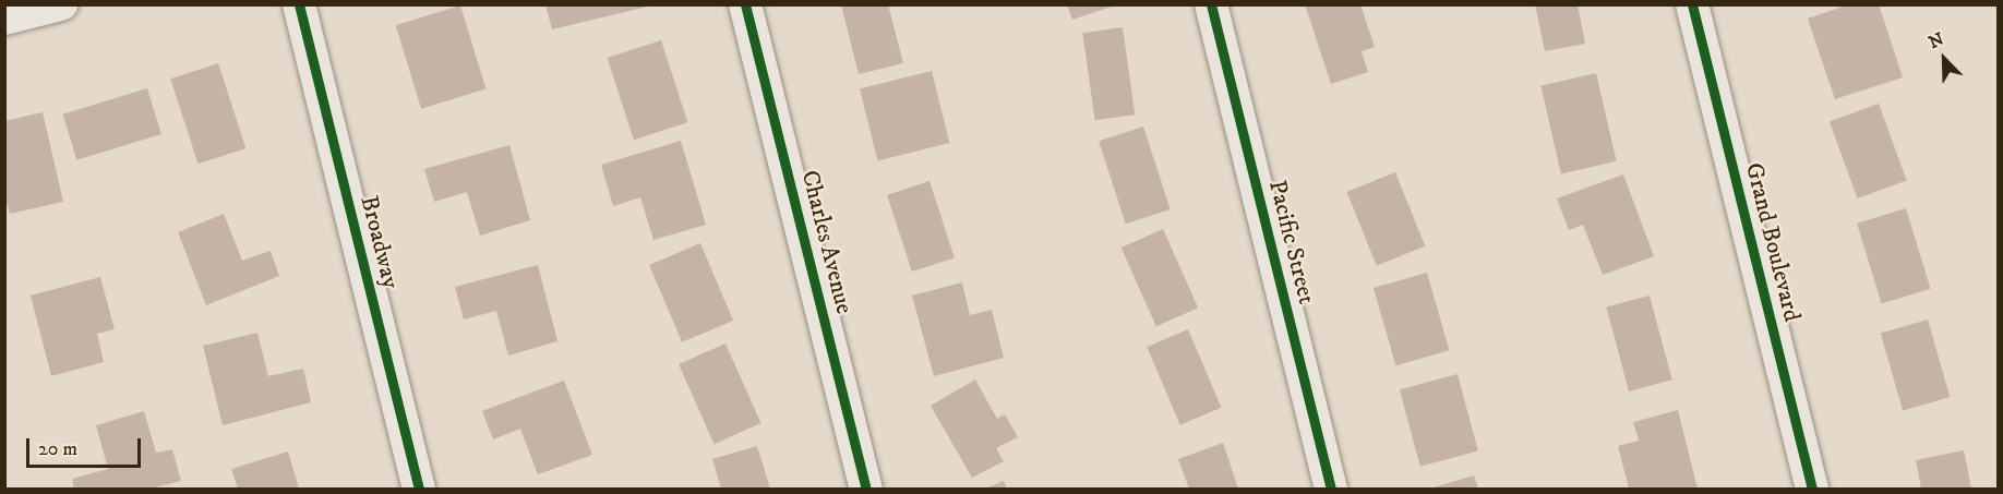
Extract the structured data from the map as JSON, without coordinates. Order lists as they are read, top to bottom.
{
  "streets": {
    "street": [
      "Broadway",
      "Charles Avenue",
      "Pacific Street",
      "Grand Boulevard"
    ]
  },
  "scale_bar": "20 m",
  "north": "top left"
}
